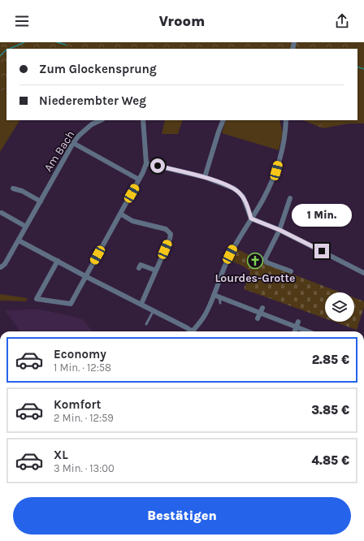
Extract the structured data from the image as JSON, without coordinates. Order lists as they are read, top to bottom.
{
  "streets": {
    "street": ["Am Bach"]
  },
  "places": {
    "church": ["Lourdes-Grotte"]
  },
  "page": {
    "header": "Vroom",
    "banner": ["Zum Glockensprung", "Niederembter Weg"],
    "bubble": "1 Min.",
    "list": [
      {
        "name": "Economy",
        "note": "1 Min. · 12:58",
        "value": "2.85 €"
      },
      {
        "name": "Komfort",
        "note": "2 Min. · 12:59",
        "value": "3.85 €"
      },
      {
        "name": "XL",
        "note": "3 Min. · 13:00",
        "value": "4.85 €"
      }
    ],
    "buttons": "Bestätigen"
  }
}
